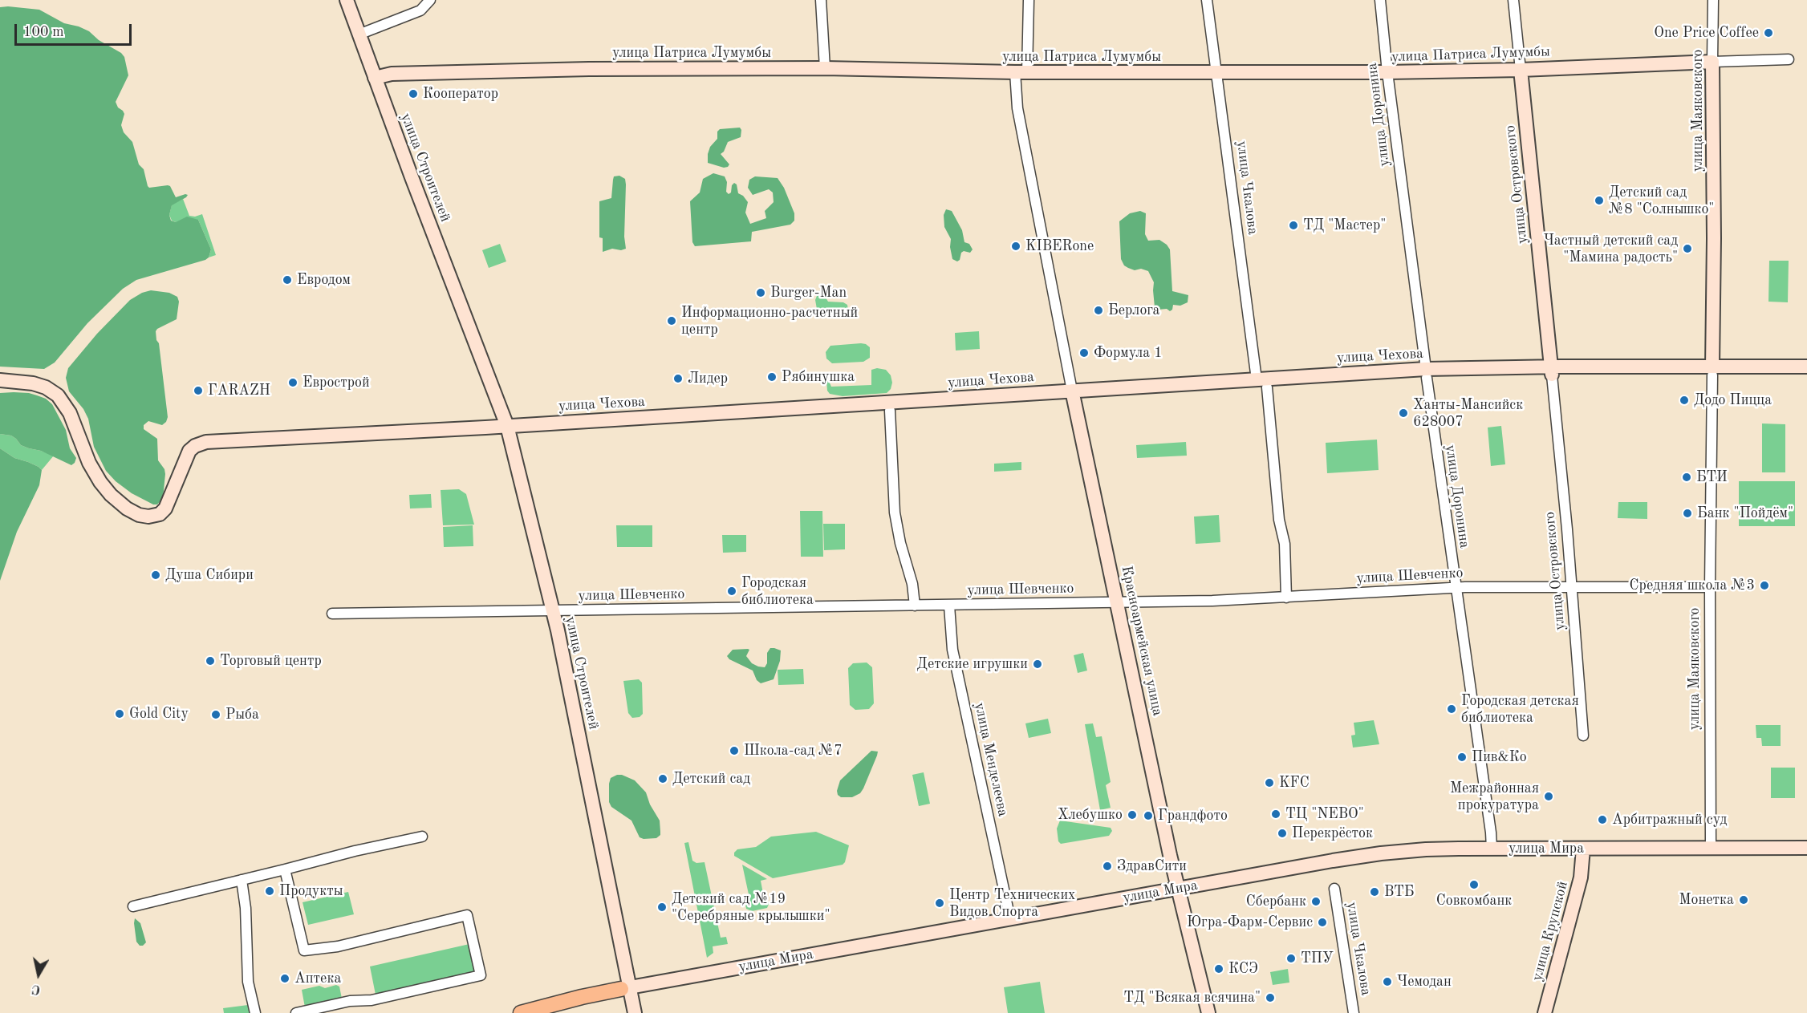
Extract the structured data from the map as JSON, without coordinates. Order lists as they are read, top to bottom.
{
  "streets": {
    "main road": [
      "улица Патриса Лумумбы",
      "улица Маяковского",
      "улица Строителей",
      "улица Островского",
      "улица Чехова",
      "Красноармейская улица",
      "улица Мира",
      "улица Крупской"
    ],
    "street": [
      "улица Доронина",
      "улица Чкалова",
      "улица Шевченко",
      "улица Менделеева"
    ]
  },
  "crossings": [
    ["улица Патриса Лумумбы", "улица Маяковского"],
    ["улица Патриса Лумумбы", "улица Доронина"],
    ["улица Патриса Лумумбы", "улица Строителей"],
    ["улица Патриса Лумумбы", "улица Островского"],
    ["улица Патриса Лумумбы", "улица Чкалова"],
    ["улица Патриса Лумумбы", "Красноармейская улица"],
    ["улица Маяковского", "улица Чехова"],
    ["улица Маяковского", "улица Шевченко"],
    ["улица Маяковского", "улица Мира"],
    ["улица Доронина", "улица Чехова"],
    ["улица Доронина", "улица Шевченко"],
    ["улица Доронина", "улица Мира"],
    ["улица Строителей", "улица Чехова"],
    ["улица Строителей", "улица Шевченко"],
    ["улица Строителей", "улица Мира"],
    ["улица Островского", "улица Чехова"],
    ["улица Островского", "улица Шевченко"],
    ["улица Чкалова", "улица Чехова"],
    ["улица Чкалова", "улица Шевченко"],
    ["улица Чехова", "Красноармейская улица"],
    ["улица Шевченко", "Красноармейская улица"],
    ["улица Шевченко", "улица Менделеева"],
    ["Красноармейская улица", "улица Мира"],
    ["улица Менделеева", "улица Мира"],
    ["улица Мира", "улица Крупской"]
  ],
  "places": [
    "One Price Coffee",
    "Кооператор",
    "Детский сад №8 \"Солнышко\"",
    "ТД \"Мастер\"",
    "KIBERone",
    "Частный детский сад \"Мамина радость\"",
    "Евродом",
    "Burger-Man",
    "Берлога",
    "Информационно-расчетный центр",
    "Формула 1",
    "Рябинушка",
    "Лидер",
    "Еврострой",
    "ГARAZH",
    "Додо Пицца",
    "Ханты-Мансийск 628007",
    "БТИ",
    "Банк \"Пойдём\"",
    "Душа Сибири",
    "Средняя школа №3",
    "Городская библиотека",
    "Торговый центр",
    "Детские игрушки",
    "Городская детская библиотека",
    "Gold City",
    "Рыба",
    "Школа-сад №7",
    "Пив&Ко",
    "Детский сад",
    "KFC",
    "Межрайонная прокуратура",
    "ТЦ \"NEBO\"",
    "Хлебушко",
    "Грандфото",
    "Арбитражный суд",
    "Перекрёсток",
    "ЗдравСити",
    "Совкомбанк",
    "Продукты",
    "ВТБ",
    "Монетка",
    "Сбербанк",
    "Центр Технических Видов Спорта",
    "Детский сад №19 \"Серебряные крылышки\"",
    "Югра-Фарм-Сервис",
    "ТПУ",
    "КСЭ",
    "Аптека",
    "Чемодан",
    "ТД \"Всякая всячина\""
  ],
  "scale_bar": "100 m",
  "north": "bottom"
}
